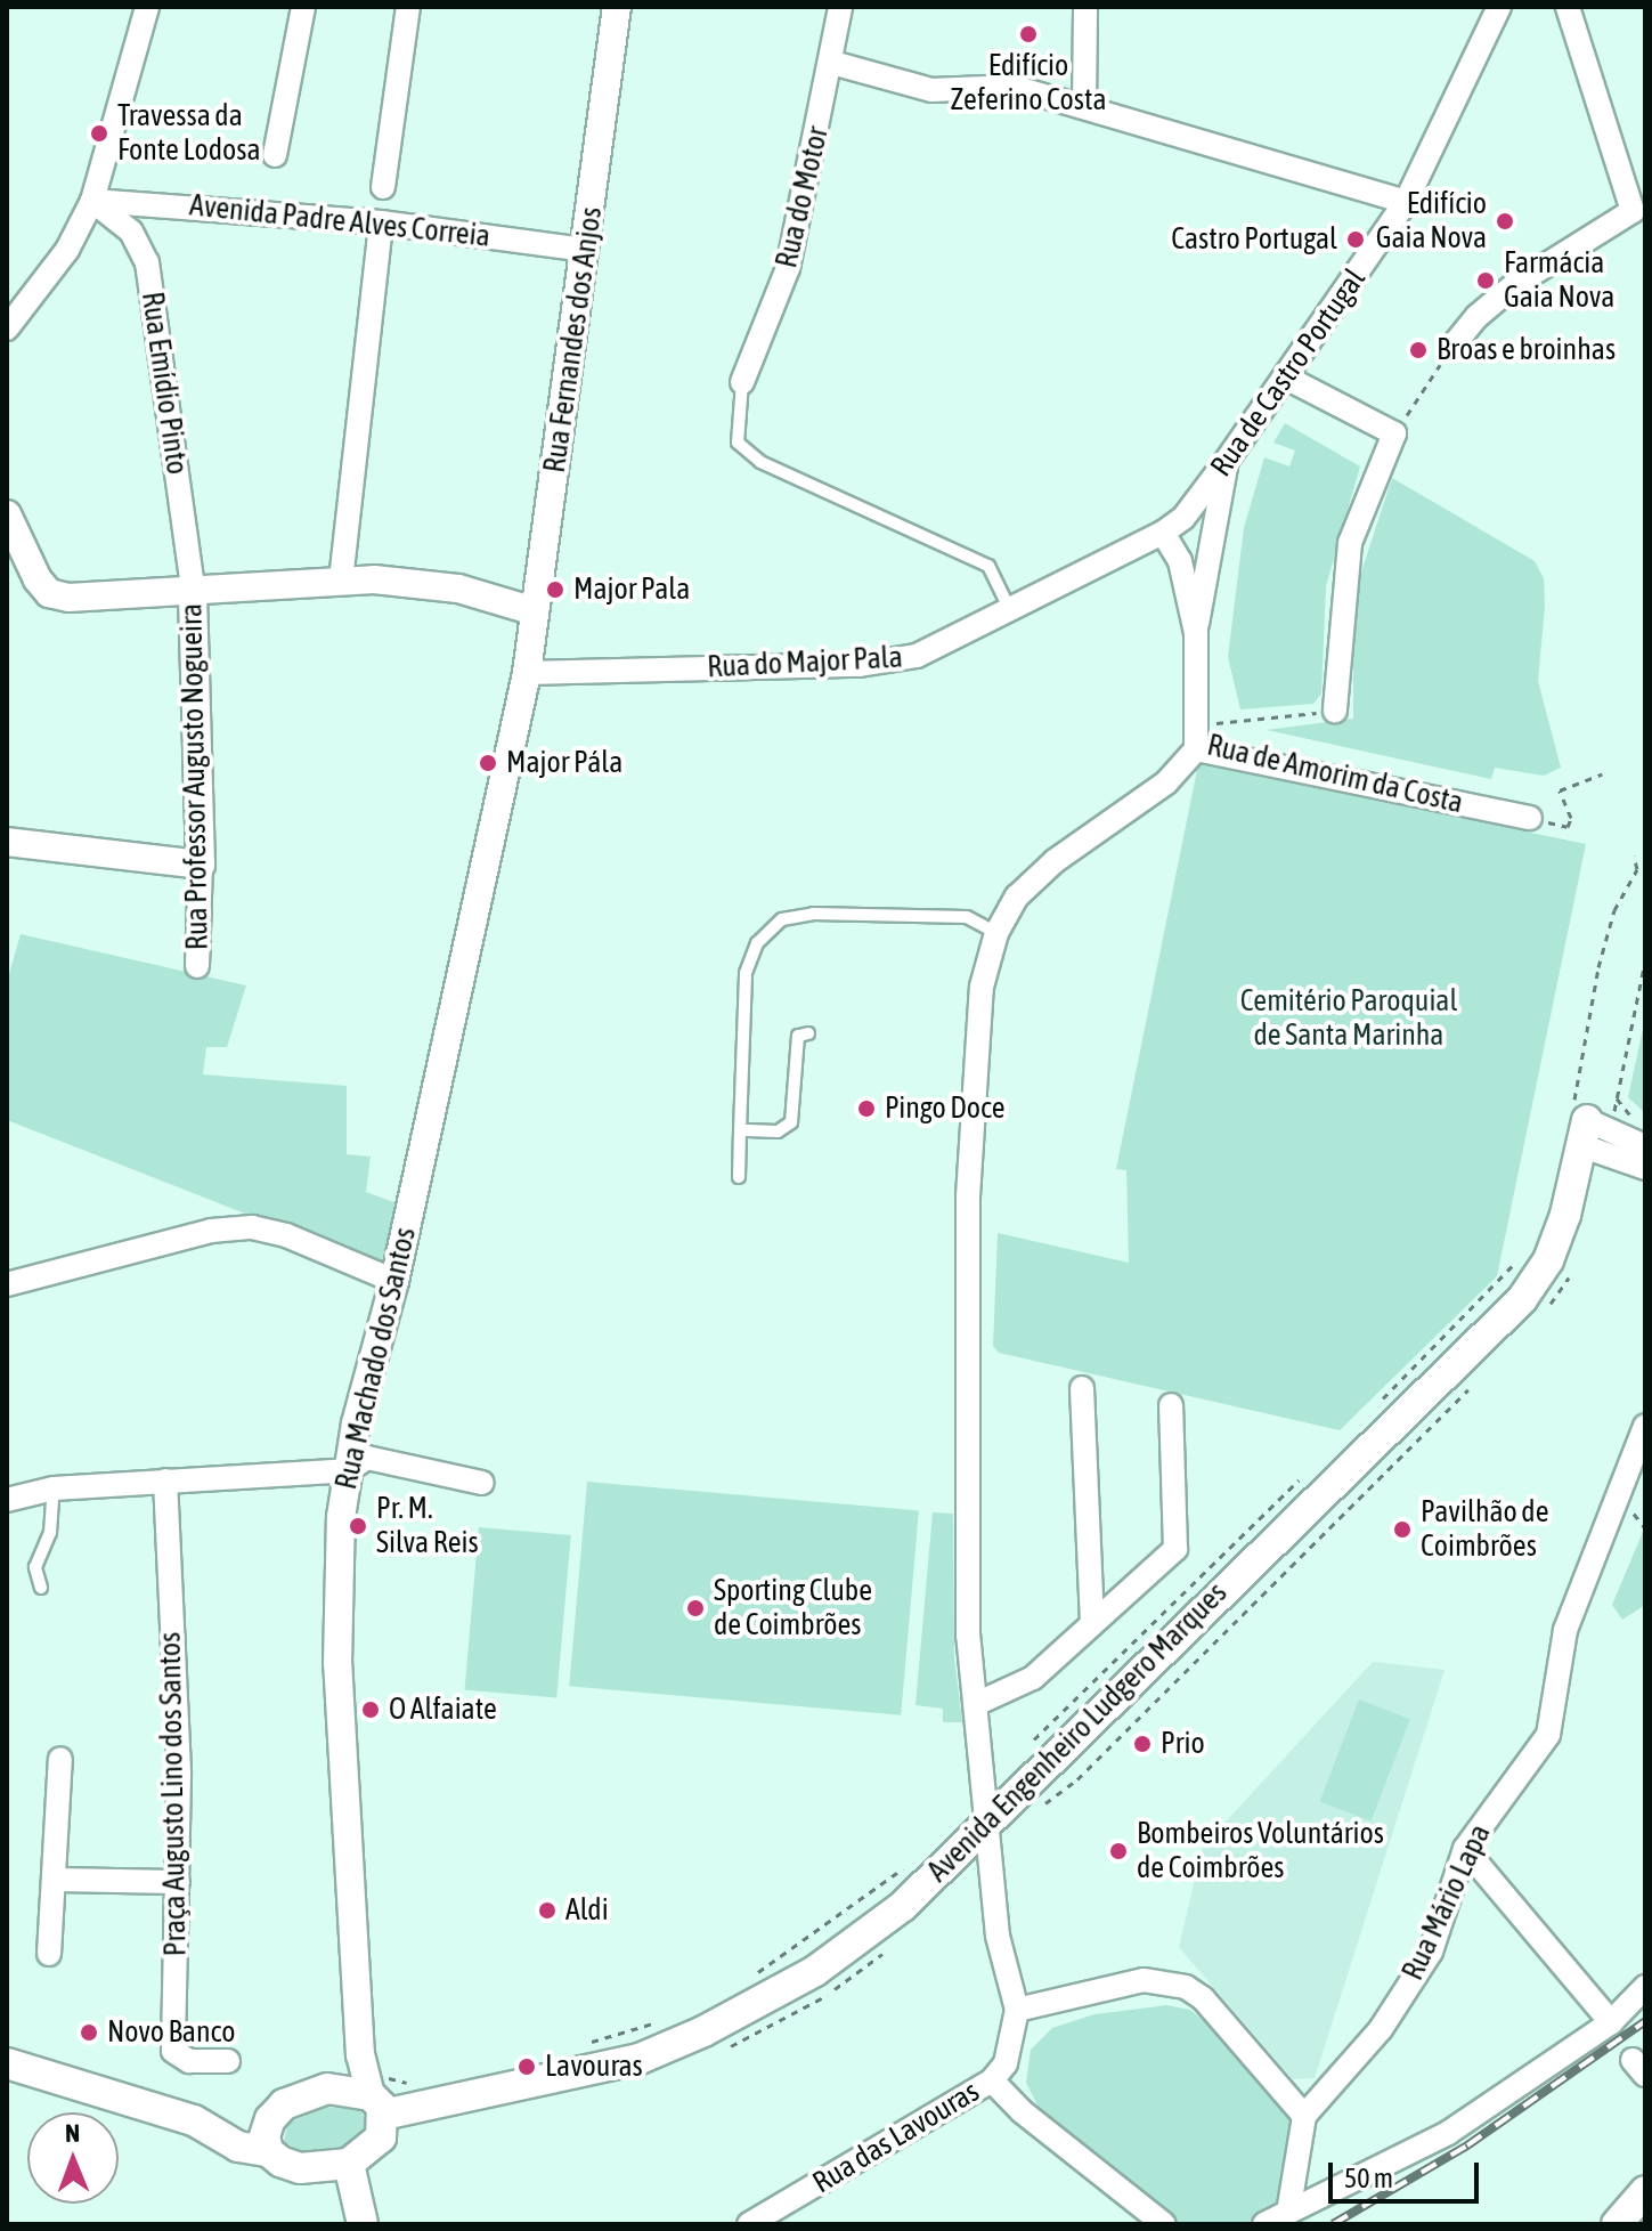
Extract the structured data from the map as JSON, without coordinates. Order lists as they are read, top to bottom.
{
  "streets": {
    "main road": ["Avenida Engenheiro Ludgero Marques"],
    "street": [
      "Rua do Motor",
      "Avenida Padre Alves Correia",
      "Rua Fernandes dos Anjos",
      "Rua de Castro Portugal",
      "Rua Emídio Pinto",
      "Rua do Major Pala",
      "Rua de Amorim da Costa",
      "Rua Professor Augusto Nogueira",
      "Rua Machado dos Santos",
      "Praça Augusto Lino dos Santos",
      "Rua Mário Lapa",
      "Rua das Lavouras"
    ]
  },
  "crossings": [
    ["Avenida Padre Alves Correia", "Rua Fernandes dos Anjos"],
    ["Avenida Padre Alves Correia", "Rua Emídio Pinto"],
    ["Rua Fernandes dos Anjos", "Rua do Major Pala"],
    ["Rua Fernandes dos Anjos", "Rua Machado dos Santos"],
    ["Rua de Castro Portugal", "Rua do Major Pala"],
    ["Rua de Castro Portugal", "Rua de Amorim da Costa"],
    ["Rua Emídio Pinto", "Rua Professor Augusto Nogueira"],
    ["Rua do Major Pala", "Rua de Amorim da Costa"],
    ["Rua do Major Pala", "Rua Machado dos Santos"],
    ["Rua Machado dos Santos", "Avenida Engenheiro Ludgero Marques"]
  ],
  "parks": ["Cemitério Paroquial de Santa Marinha"],
  "places": [
    "Edifício Zeferino Costa",
    "Travessa da Fonte Lodosa",
    "Edifício Gaia Nova",
    "Castro Portugal",
    "Farmácia Gaia Nova",
    "Broas e broinhas",
    "Major Pala",
    "Major Pála",
    "Pingo Doce",
    "Pr. M. Silva Reis",
    "Pavilhão de Coimbrões",
    "Sporting Clube de Coimbrões",
    "O Alfaiate",
    "Prio",
    "Bombeiros Voluntários de Coimbrões",
    "Aldi",
    "Novo Banco",
    "Lavouras"
  ],
  "scale_bar": "50 m",
  "north": "top"
}
